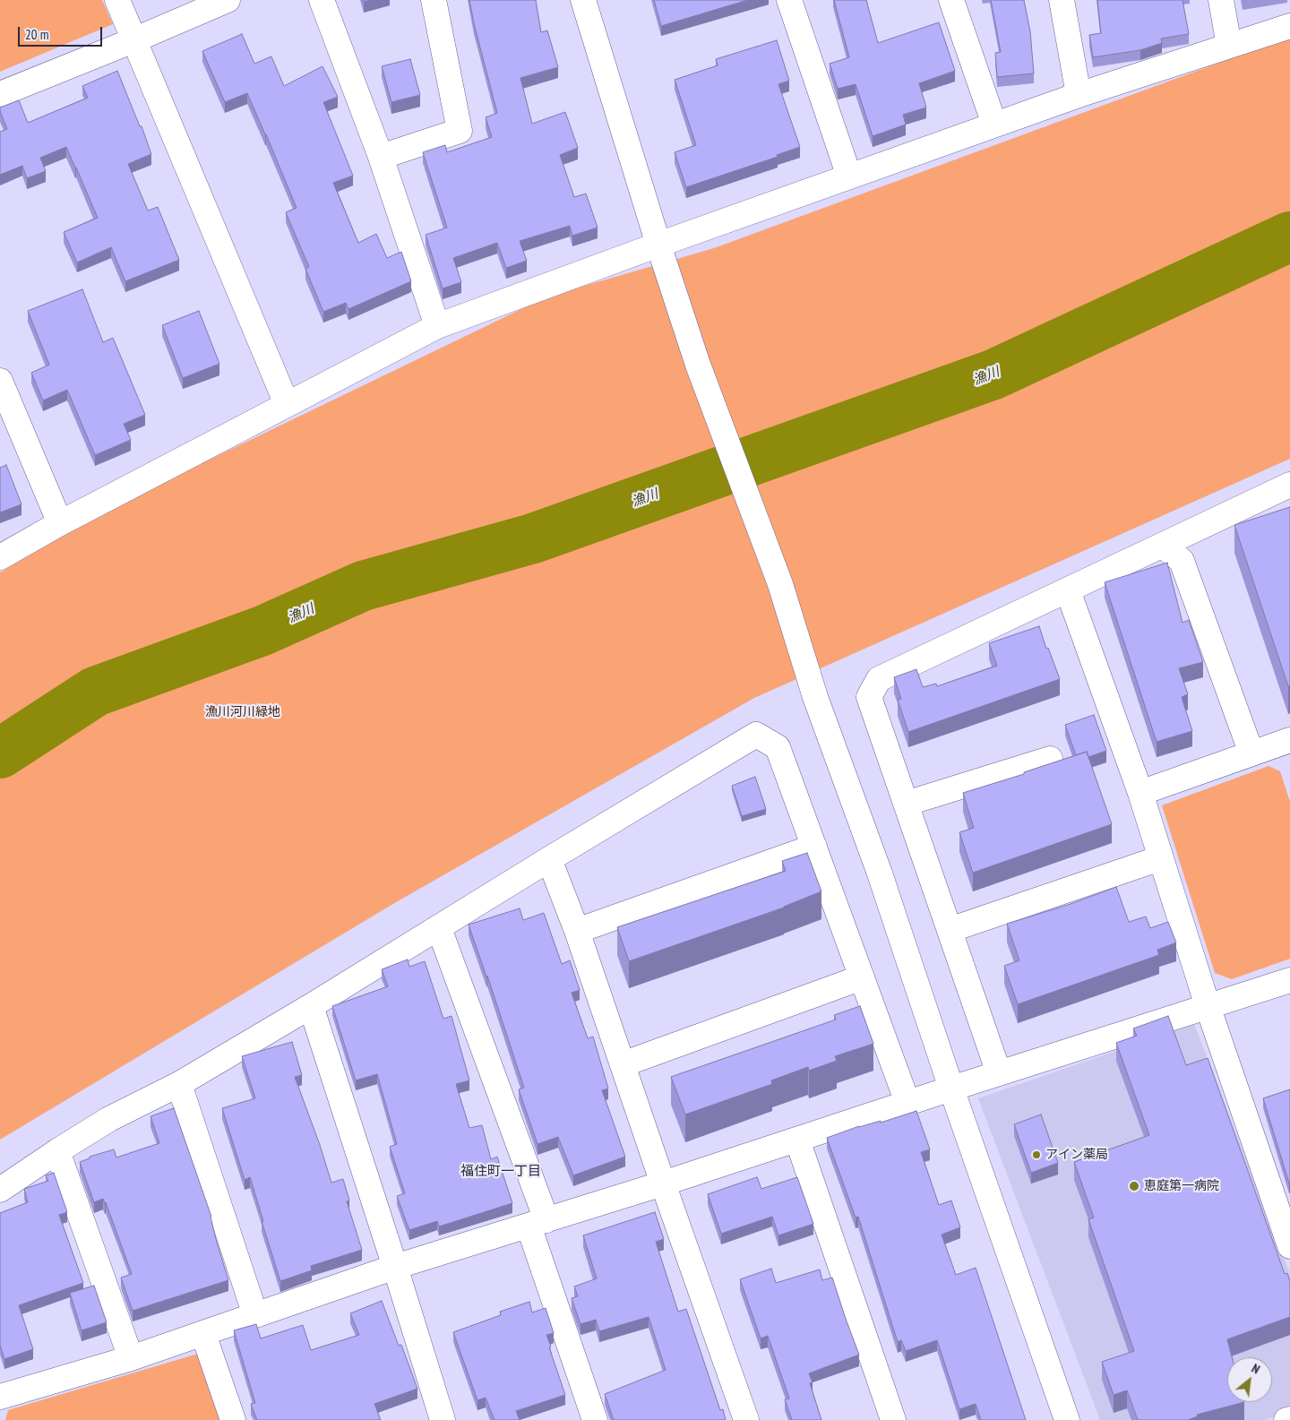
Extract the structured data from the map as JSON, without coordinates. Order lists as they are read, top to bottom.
{
  "districts": ["福住町一丁目"],
  "water": ["漁川"],
  "parks": ["漁川河川緑地"],
  "places": ["アイン薬局", "恵庭第一病院"],
  "scale_bar": "20 m",
  "north": "top right"
}
